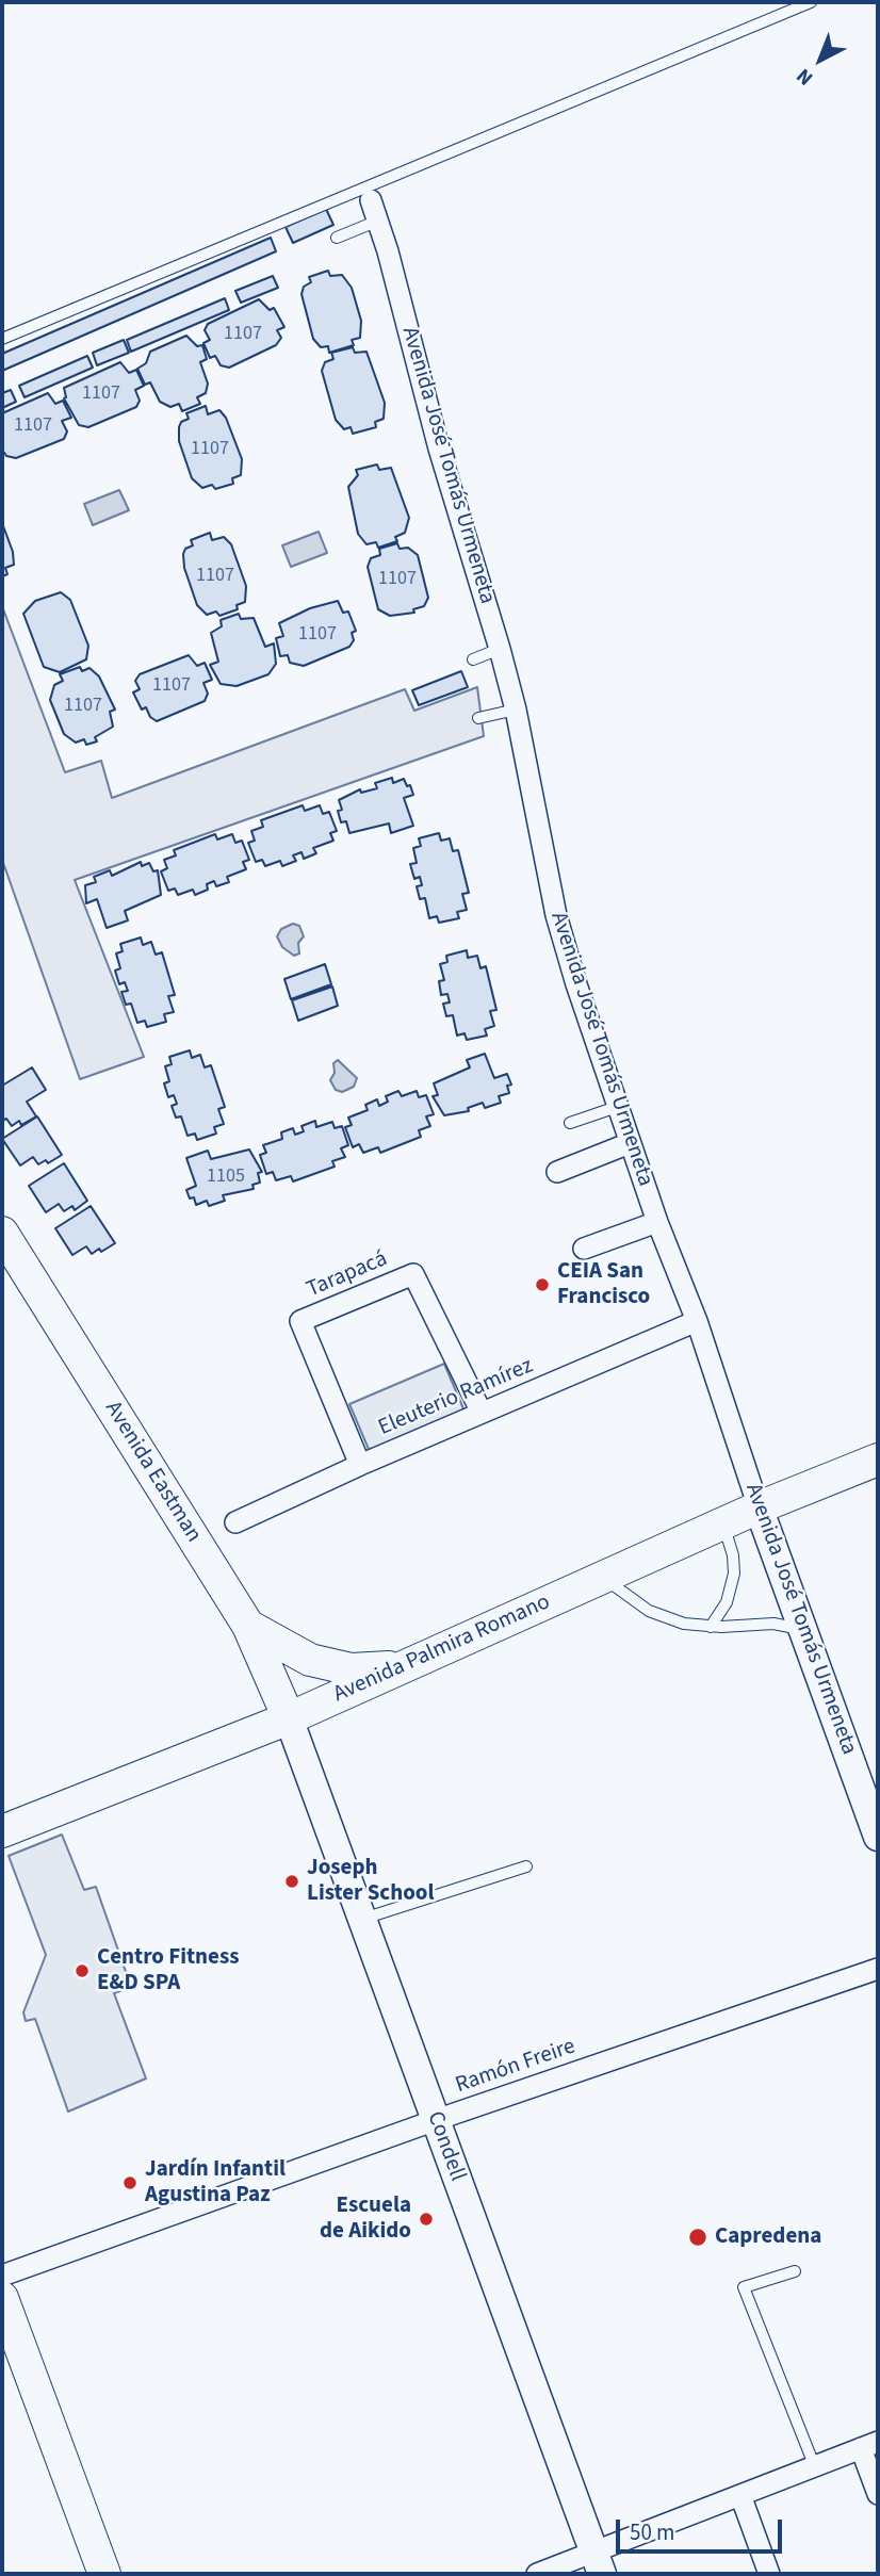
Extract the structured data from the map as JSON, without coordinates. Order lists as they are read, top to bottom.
{
  "streets": {
    "main road": ["Avenida Eastman", "Avenida Palmira Romano"],
    "street": [
      "Avenida José Tomás Urmeneta",
      "Tarapacá",
      "Eleuterio Ramírez",
      "Ramón Freire",
      "Condell"
    ]
  },
  "crossings": [
    ["Avenida José Tomás Urmeneta", "Eleuterio Ramírez"],
    ["Avenida José Tomás Urmeneta", "Avenida Palmira Romano"],
    ["Tarapacá", "Eleuterio Ramírez"],
    ["Avenida Eastman", "Avenida Palmira Romano"],
    ["Avenida Eastman", "Condell"],
    ["Avenida Palmira Romano", "Condell"],
    ["Ramón Freire", "Condell"]
  ],
  "places": [
    "CEIA San Francisco",
    "Joseph Lister School",
    "Centro Fitness E&D SPA",
    "Jardín Infantil Agustina Paz",
    "Escuela de Aikido",
    "Capredena"
  ],
  "house_numbers": [
    "1107",
    "1107",
    "1107",
    "1107",
    "1107",
    "1107",
    "1107",
    "1107",
    "1107",
    "1105"
  ],
  "scale_bar": "50 m",
  "north": "bottom left"
}
